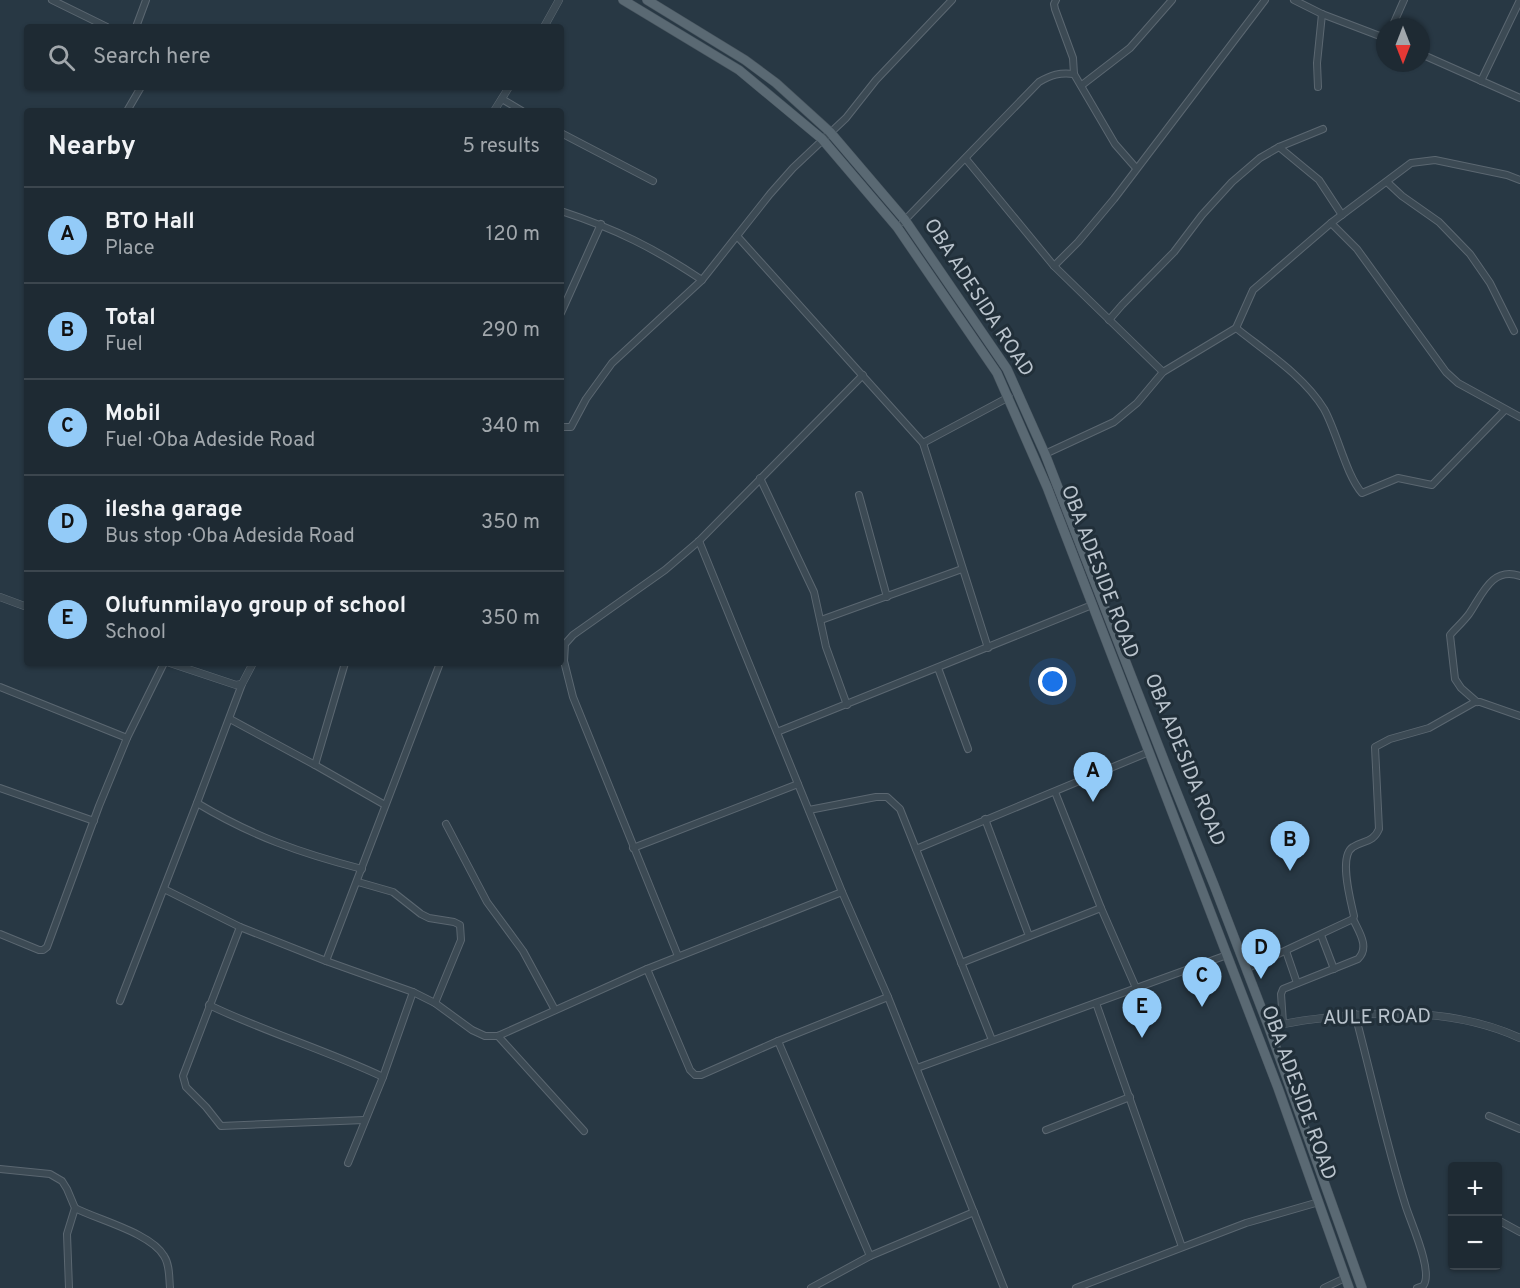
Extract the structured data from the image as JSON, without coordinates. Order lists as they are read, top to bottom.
{
  "streets": {
    "main road": ["OBA ADESIDA ROAD", "OBA ADESIDE ROAD"],
    "street": ["AULE ROAD"]
  },
  "crossings": [
    ["OBA ADESIDA ROAD", "AULE ROAD"]
  ],
  "north": "bottom",
  "page": {
    "search": "Search here",
    "heading": ["Nearby", "5 results"],
    "list": [
      {
        "mark": "A",
        "name": "BTO Hall",
        "note": "Place",
        "value": "120 m"
      },
      {
        "mark": "B",
        "name": "Total",
        "note": "Fuel",
        "value": "290 m"
      },
      {
        "mark": "C",
        "name": "Mobil",
        "note": "Fuel · Oba Adeside Road",
        "value": "340 m"
      },
      {
        "mark": "D",
        "name": "ilesha garage",
        "note": "Bus stop · Oba Adesida Road",
        "value": "350 m"
      },
      {
        "mark": "E",
        "name": "Olufunmilayo group of school",
        "note": "School",
        "value": "350 m"
      }
    ],
    "pins": [
      "A",
      "B",
      "D",
      "C",
      "E"
    ],
    "map_buttons": ["+", "−"]
  }
}
